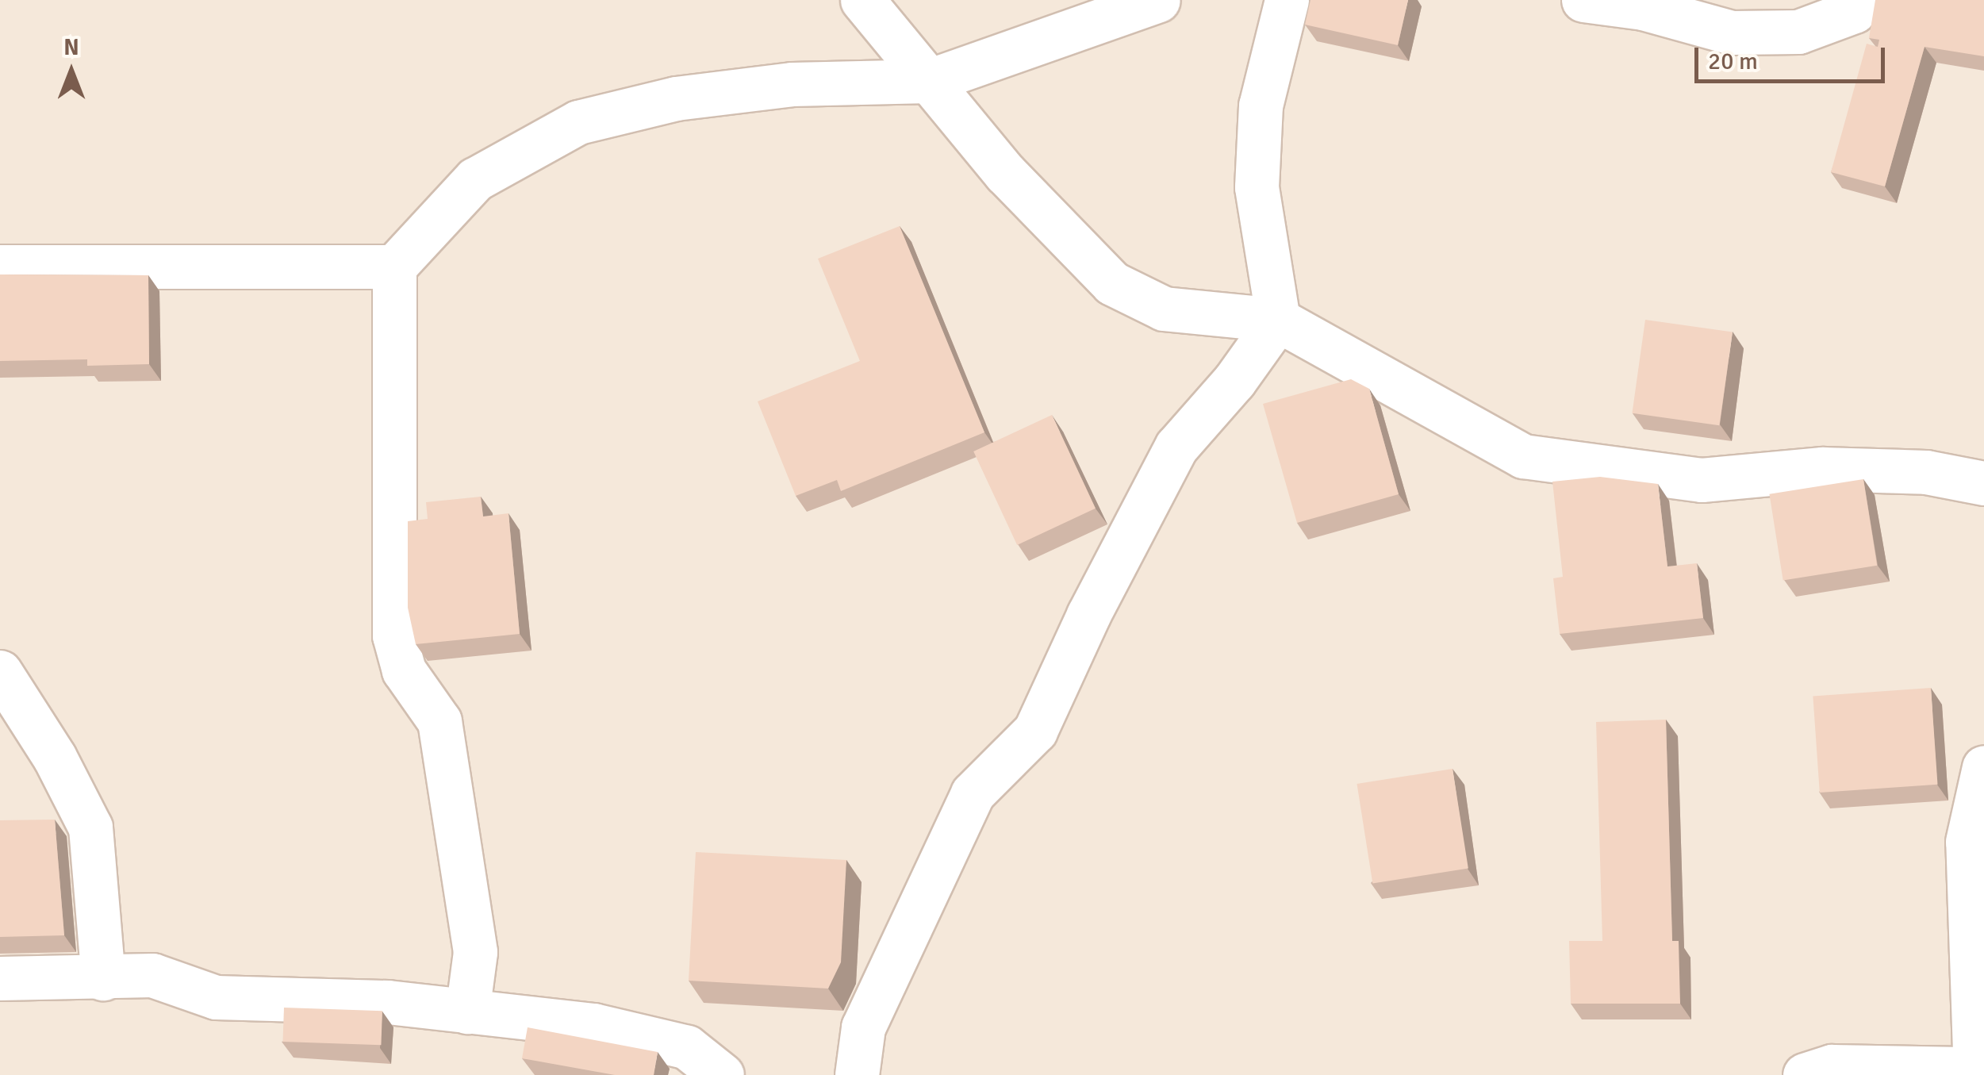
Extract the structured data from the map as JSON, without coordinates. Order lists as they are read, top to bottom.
{
  "scale_bar": "20 m",
  "north": "top"
}
